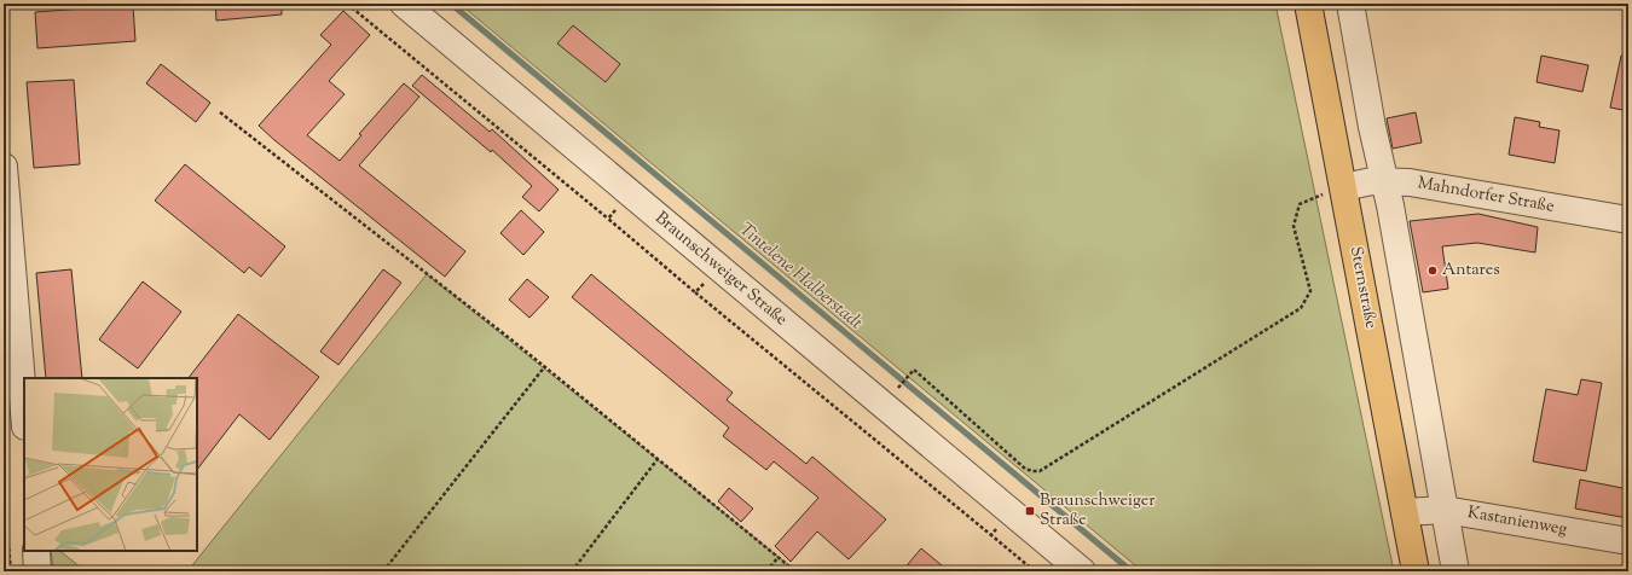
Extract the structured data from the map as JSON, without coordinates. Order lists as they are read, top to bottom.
{
  "streets": {
    "main road": ["Sternstraße"],
    "street": ["Mahndorfer Straße", "Braunschweiger Straße", "Kastanienweg"]
  },
  "crossings": [
    ["Mahndorfer Straße", "Sternstraße"],
    ["Sternstraße", "Kastanienweg"]
  ],
  "water": ["Tintelene Halberstadt"],
  "places": {
    "other": ["Antares"],
    "transit": ["Braunschweiger Straße"]
  }
}
